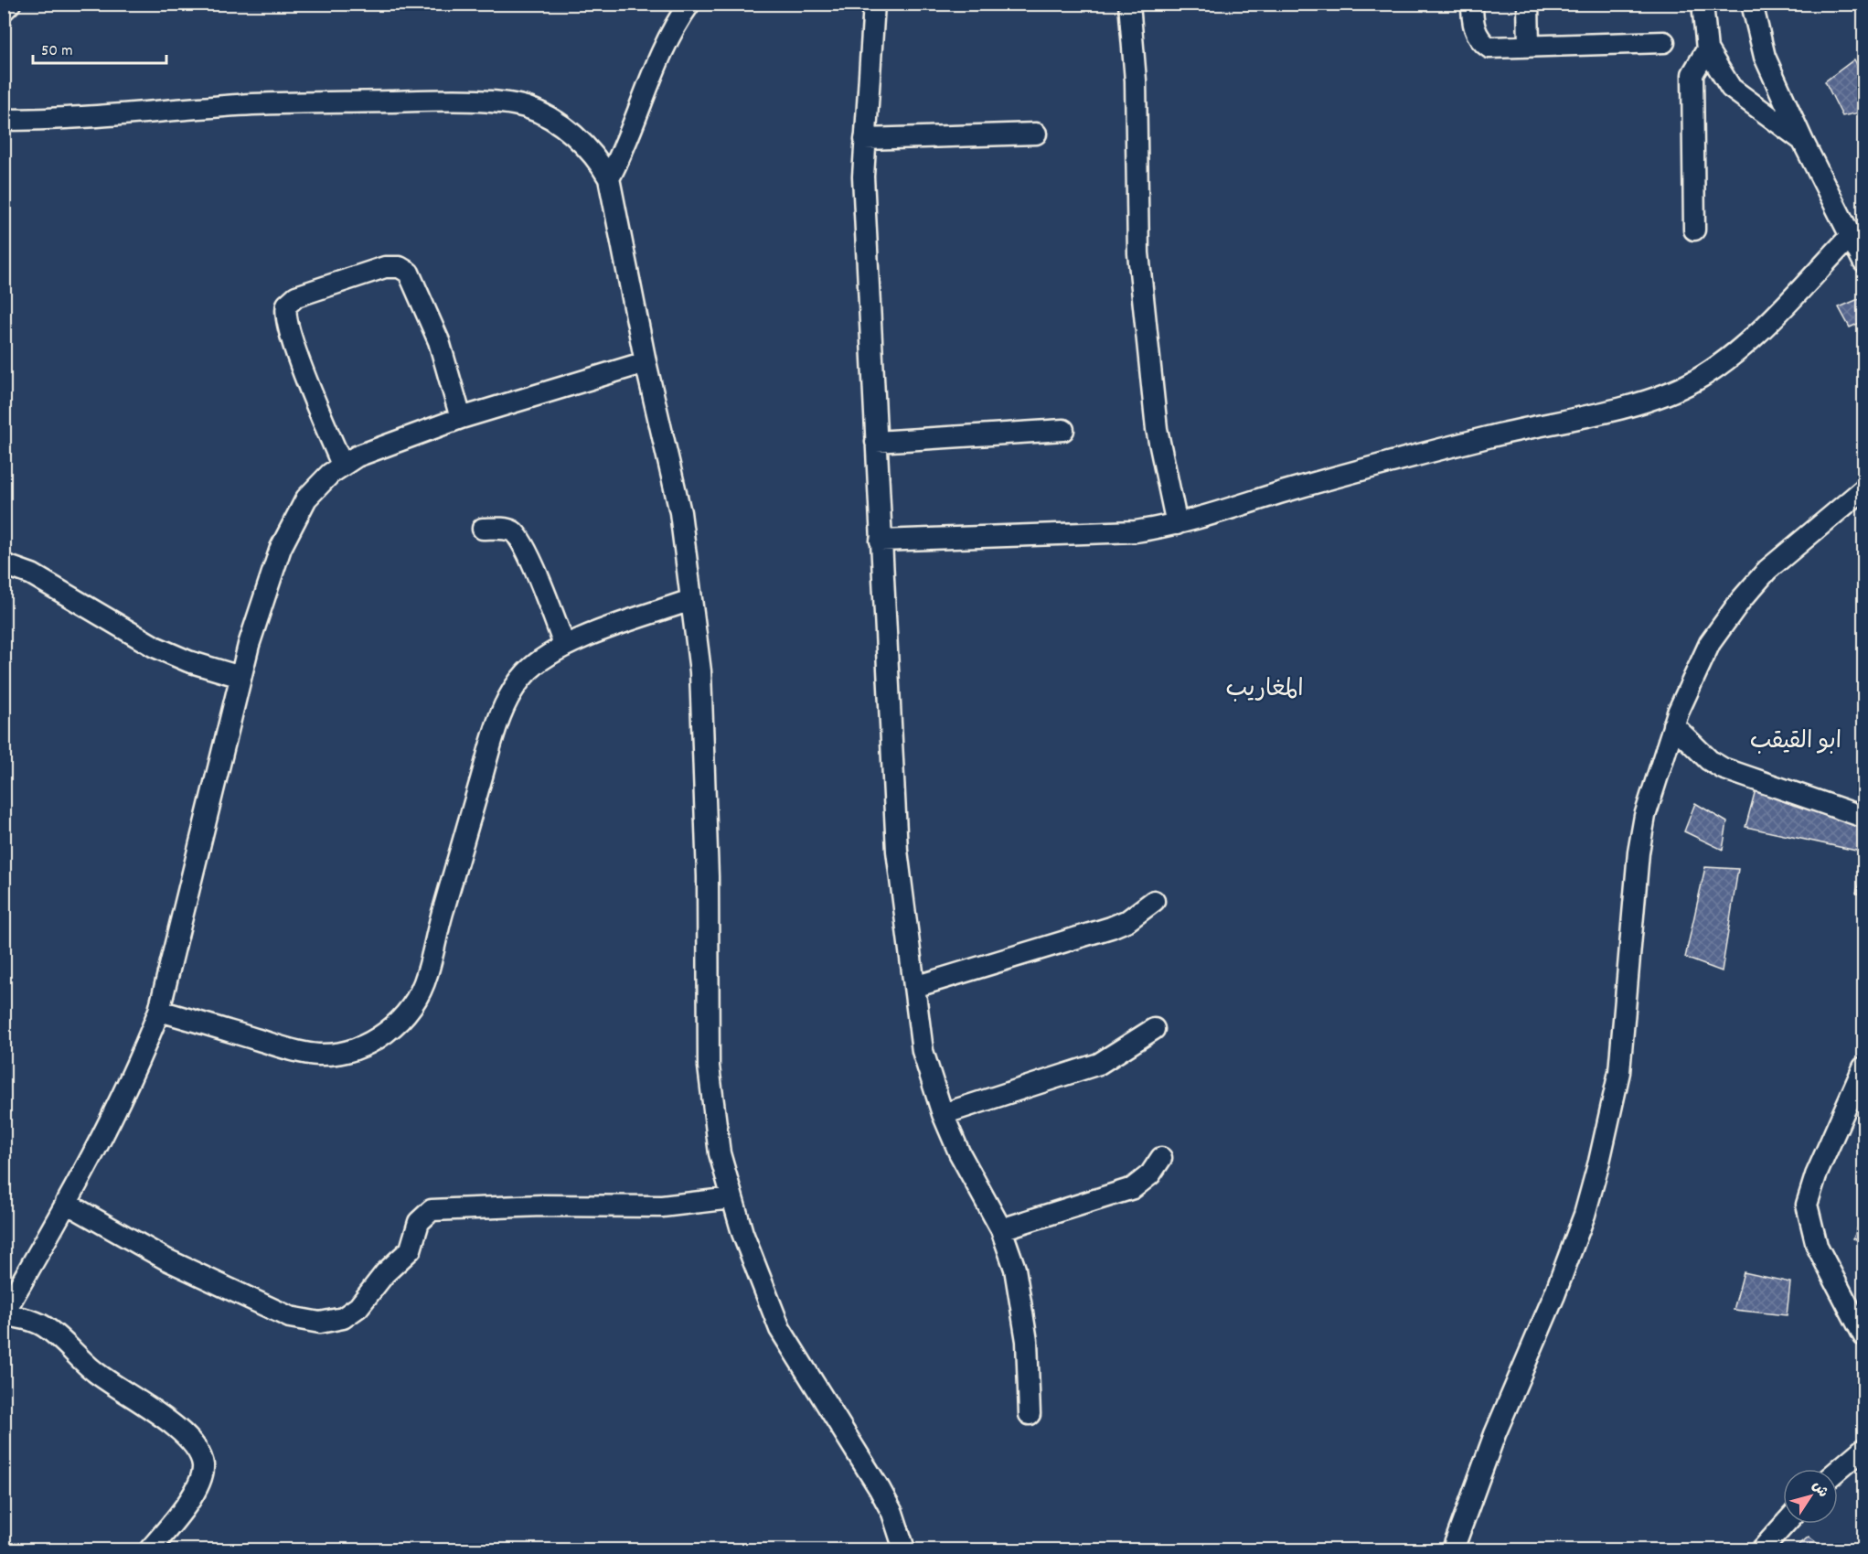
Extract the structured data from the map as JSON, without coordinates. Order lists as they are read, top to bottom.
{
  "districts": ["المغاريب", "ابو القيقب"],
  "scale_bar": "50 m",
  "north": "top right"
}
